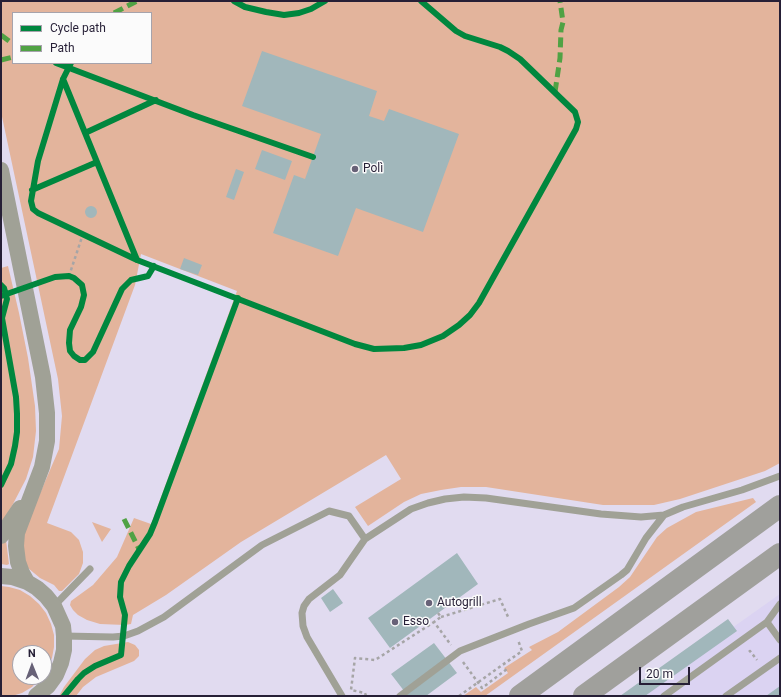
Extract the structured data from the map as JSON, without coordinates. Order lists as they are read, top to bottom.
{
  "places": ["Polì", "Autogrill", "Esso"],
  "legend": ["Cycle path", "Path"],
  "scale_bar": "20 m",
  "north": "top"
}
